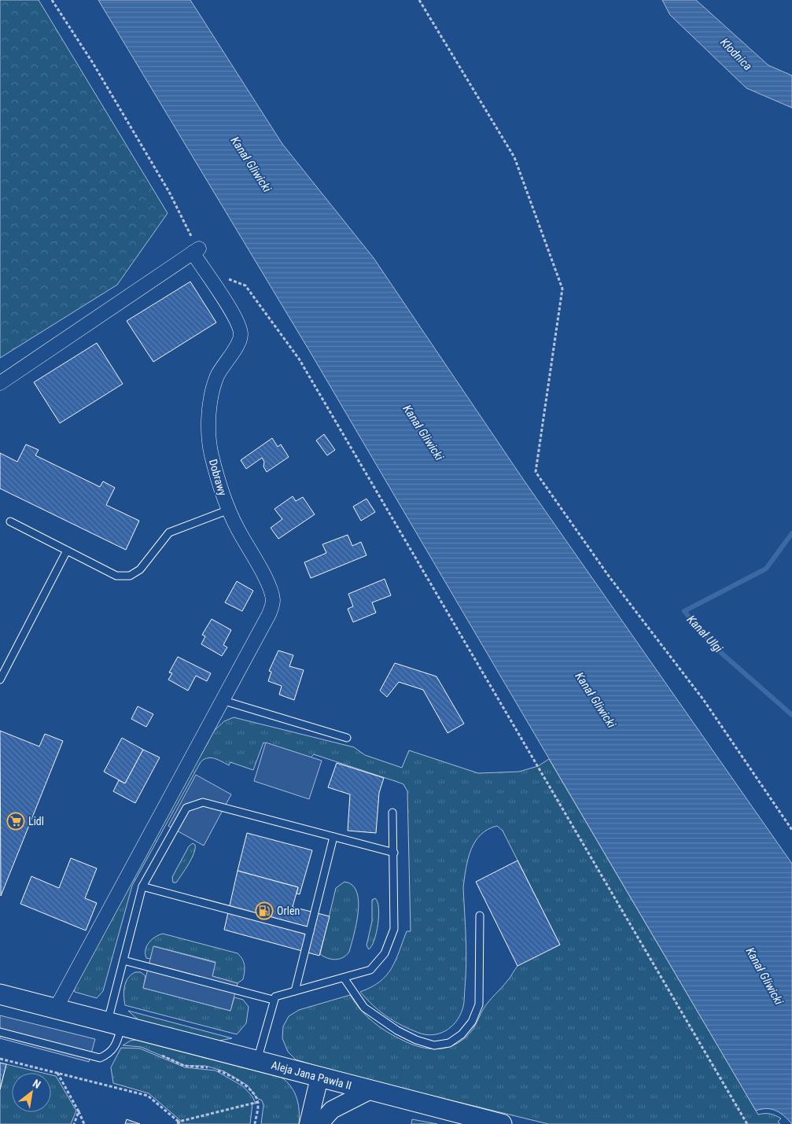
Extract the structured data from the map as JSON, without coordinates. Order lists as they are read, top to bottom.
{
  "streets": {
    "main road": ["Aleja Jana Pawła II"],
    "street": ["Dobrawy"]
  },
  "crossings": [
    ["Dobrawy", "Aleja Jana Pawła II"]
  ],
  "water": ["Kłodnica", "Kanał Gliwicki", "Kanał Ulgi"],
  "places": {
    "supermarket": ["Lidl"],
    "fuel station": ["Orlen"]
  },
  "north": "top right"
}
